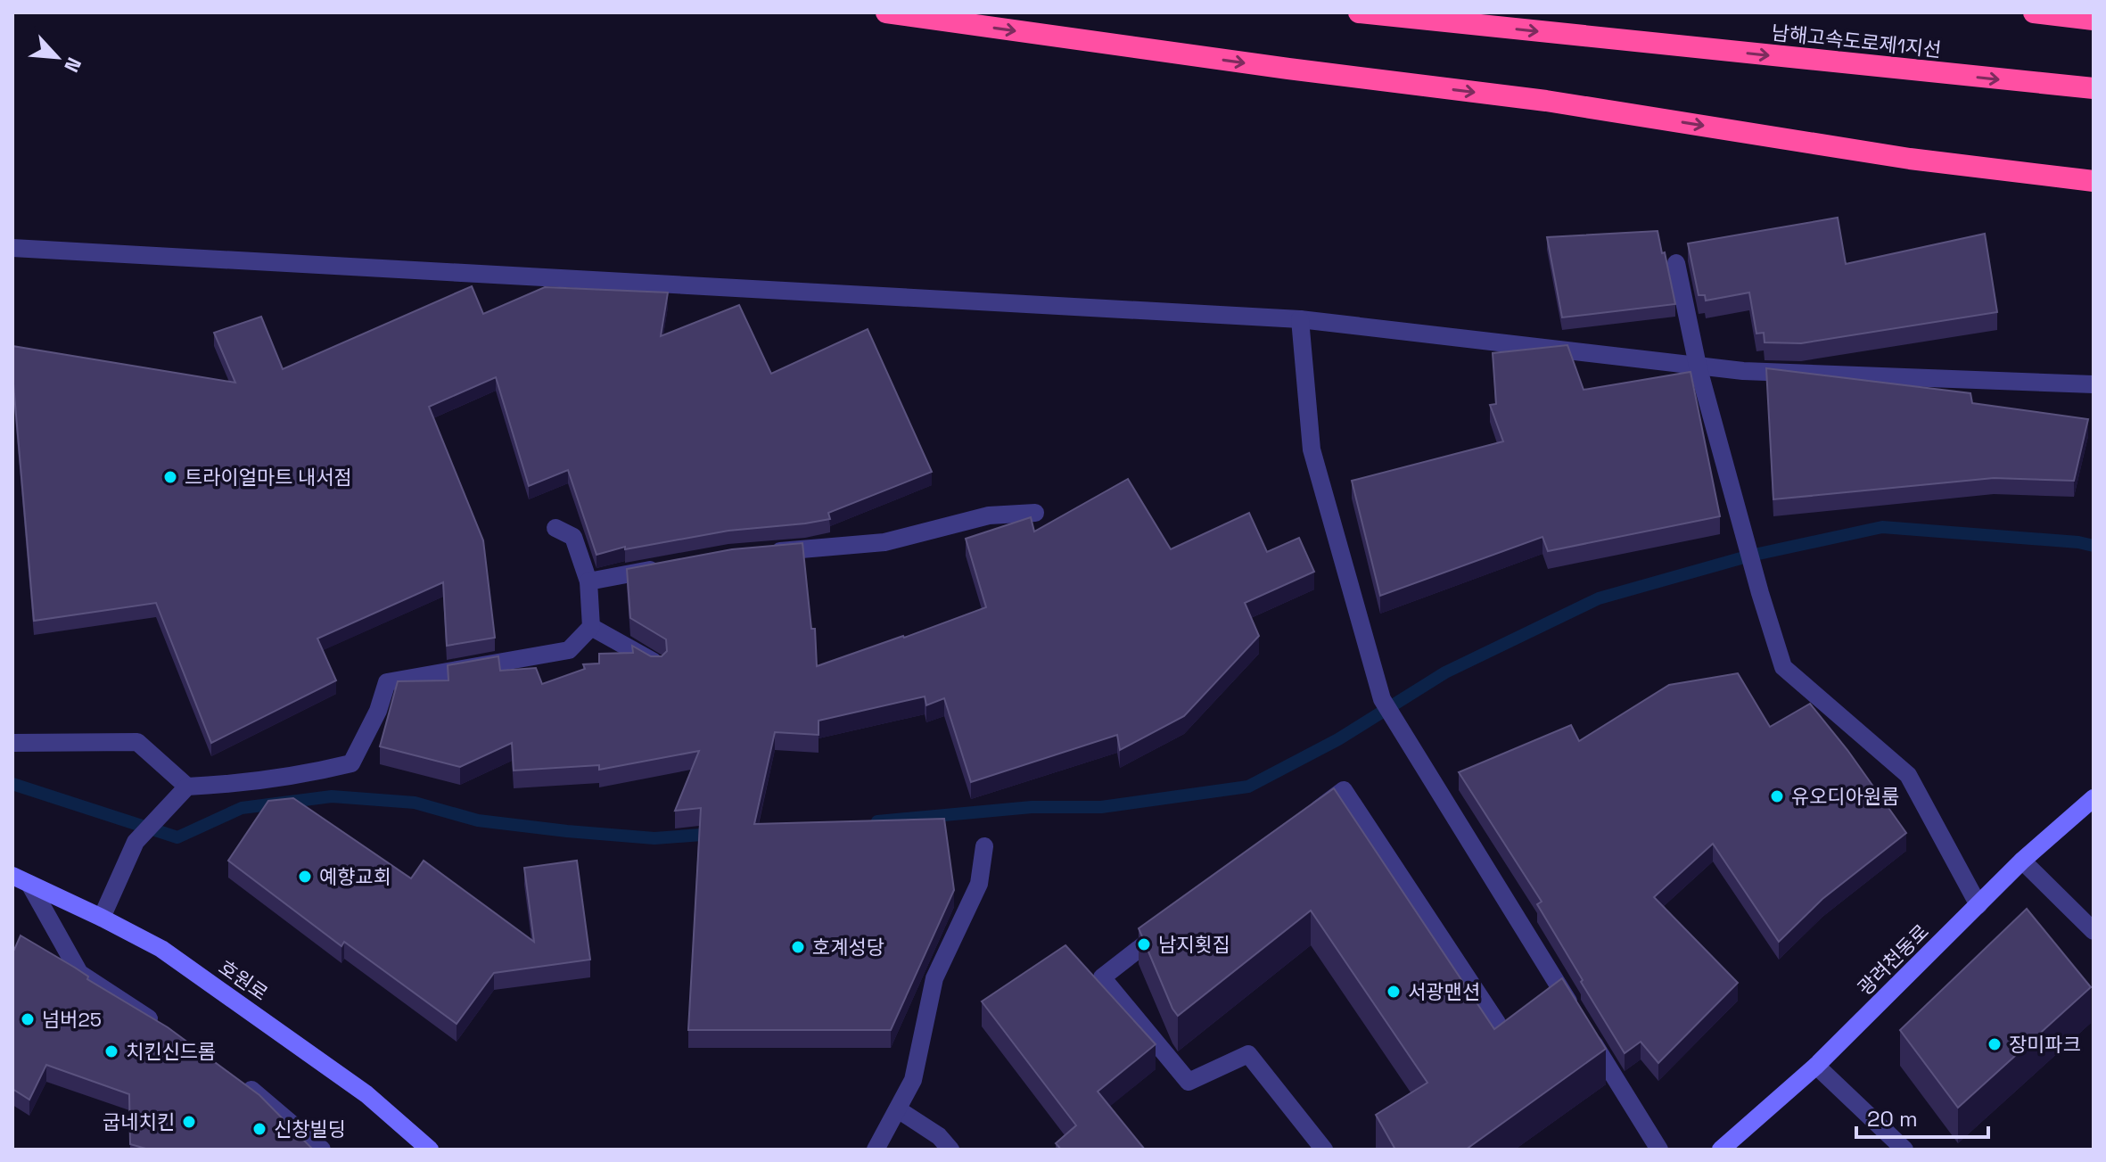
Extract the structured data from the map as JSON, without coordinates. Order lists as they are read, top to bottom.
{
  "streets": {
    "highway": ["남해고속도로제1지선"],
    "street": ["광려천동로", "호원로"]
  },
  "places": [
    "트라이얼마트 내서점",
    "유오디아원룸",
    "예향교회",
    "남지횟집",
    "호계성당",
    "서광맨션",
    "넘버25",
    "장미파크",
    "치킨신드롬",
    "굽네치킨",
    "신창빌딩"
  ],
  "scale_bar": "20 m",
  "north": "bottom right"
}
